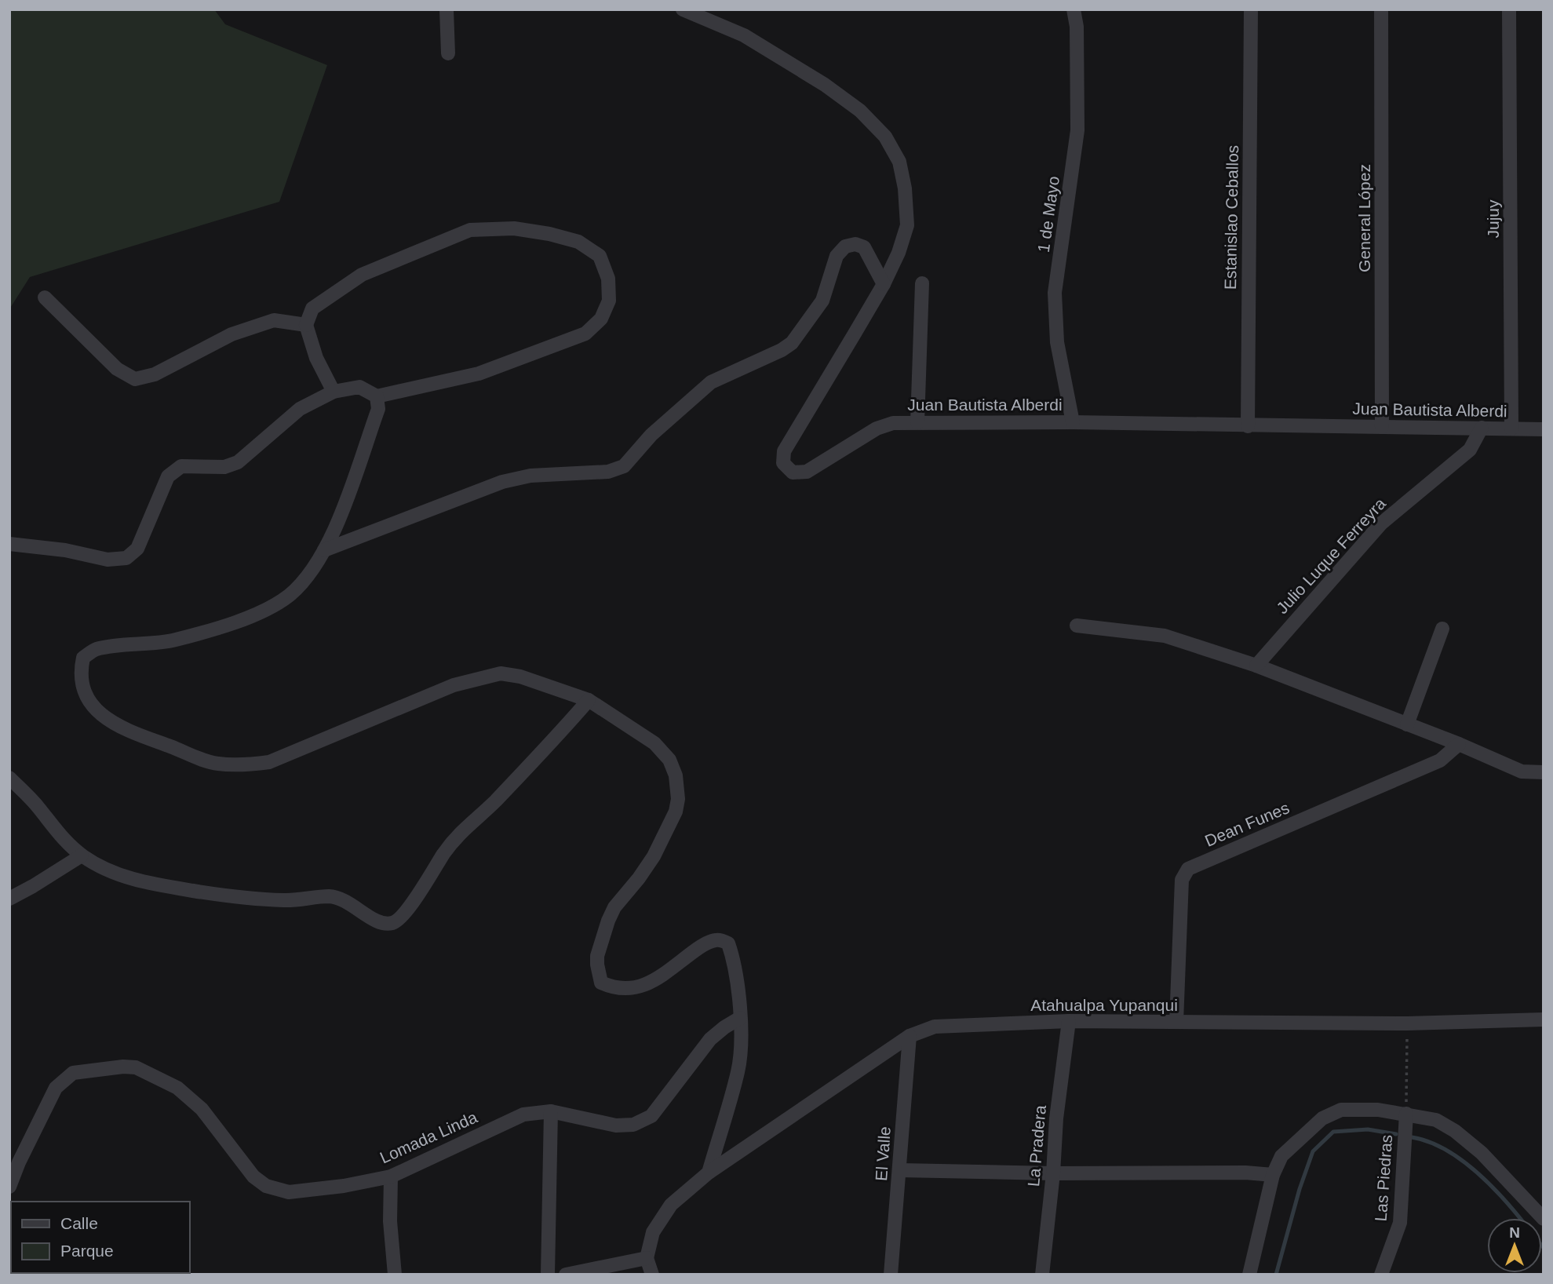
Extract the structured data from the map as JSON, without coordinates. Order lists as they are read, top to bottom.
{
  "streets": {
    "street": [
      "1 de Mayo",
      "Estanislao Ceballos",
      "General López",
      "Jujuy",
      "Juan Bautista Alberdi",
      "Julio Luque Ferreyra",
      "Dean Funes",
      "Atahualpa Yupanqui",
      "Lomada Linda",
      "La Pradera",
      "El Valle",
      "Las Piedras"
    ]
  },
  "crossings": [
    ["1 de Mayo", "Juan Bautista Alberdi"],
    ["Estanislao Ceballos", "Juan Bautista Alberdi"],
    ["General López", "Juan Bautista Alberdi"],
    ["Jujuy", "Juan Bautista Alberdi"],
    ["Juan Bautista Alberdi", "Julio Luque Ferreyra"],
    ["Dean Funes", "Atahualpa Yupanqui"],
    ["Atahualpa Yupanqui", "La Pradera"],
    ["Atahualpa Yupanqui", "El Valle"]
  ],
  "legend": ["Calle", "Parque"],
  "north": "top"
}
